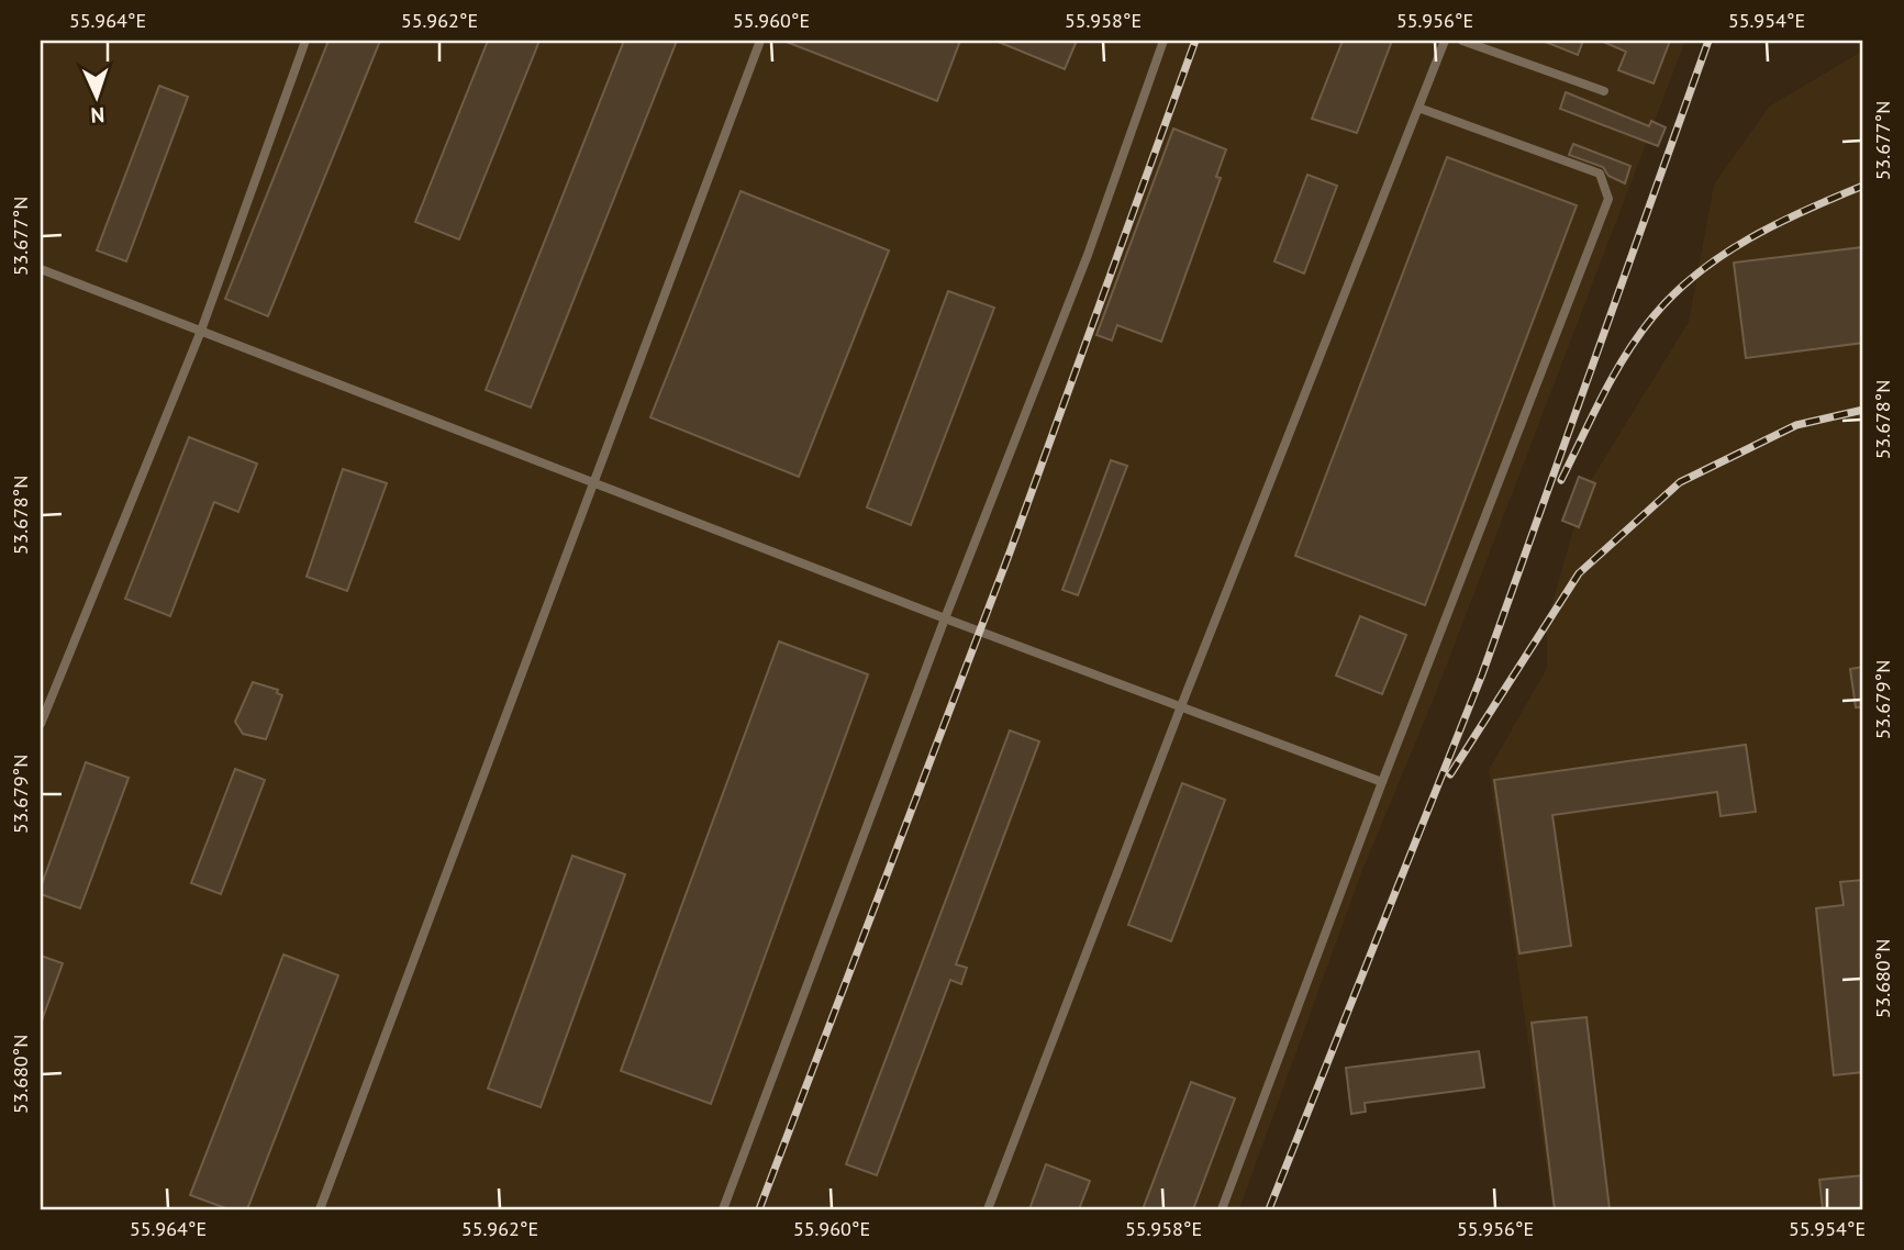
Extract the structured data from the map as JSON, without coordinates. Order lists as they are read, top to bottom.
{
  "north": "bottom",
  "coordinates": [
    "55.964°E",
    "55.962°E",
    "55.960°E",
    "55.958°E",
    "55.956°E",
    "55.954°E",
    "53.677°N",
    "53.678°N",
    "53.679°N",
    "53.680°N"
  ]
}
